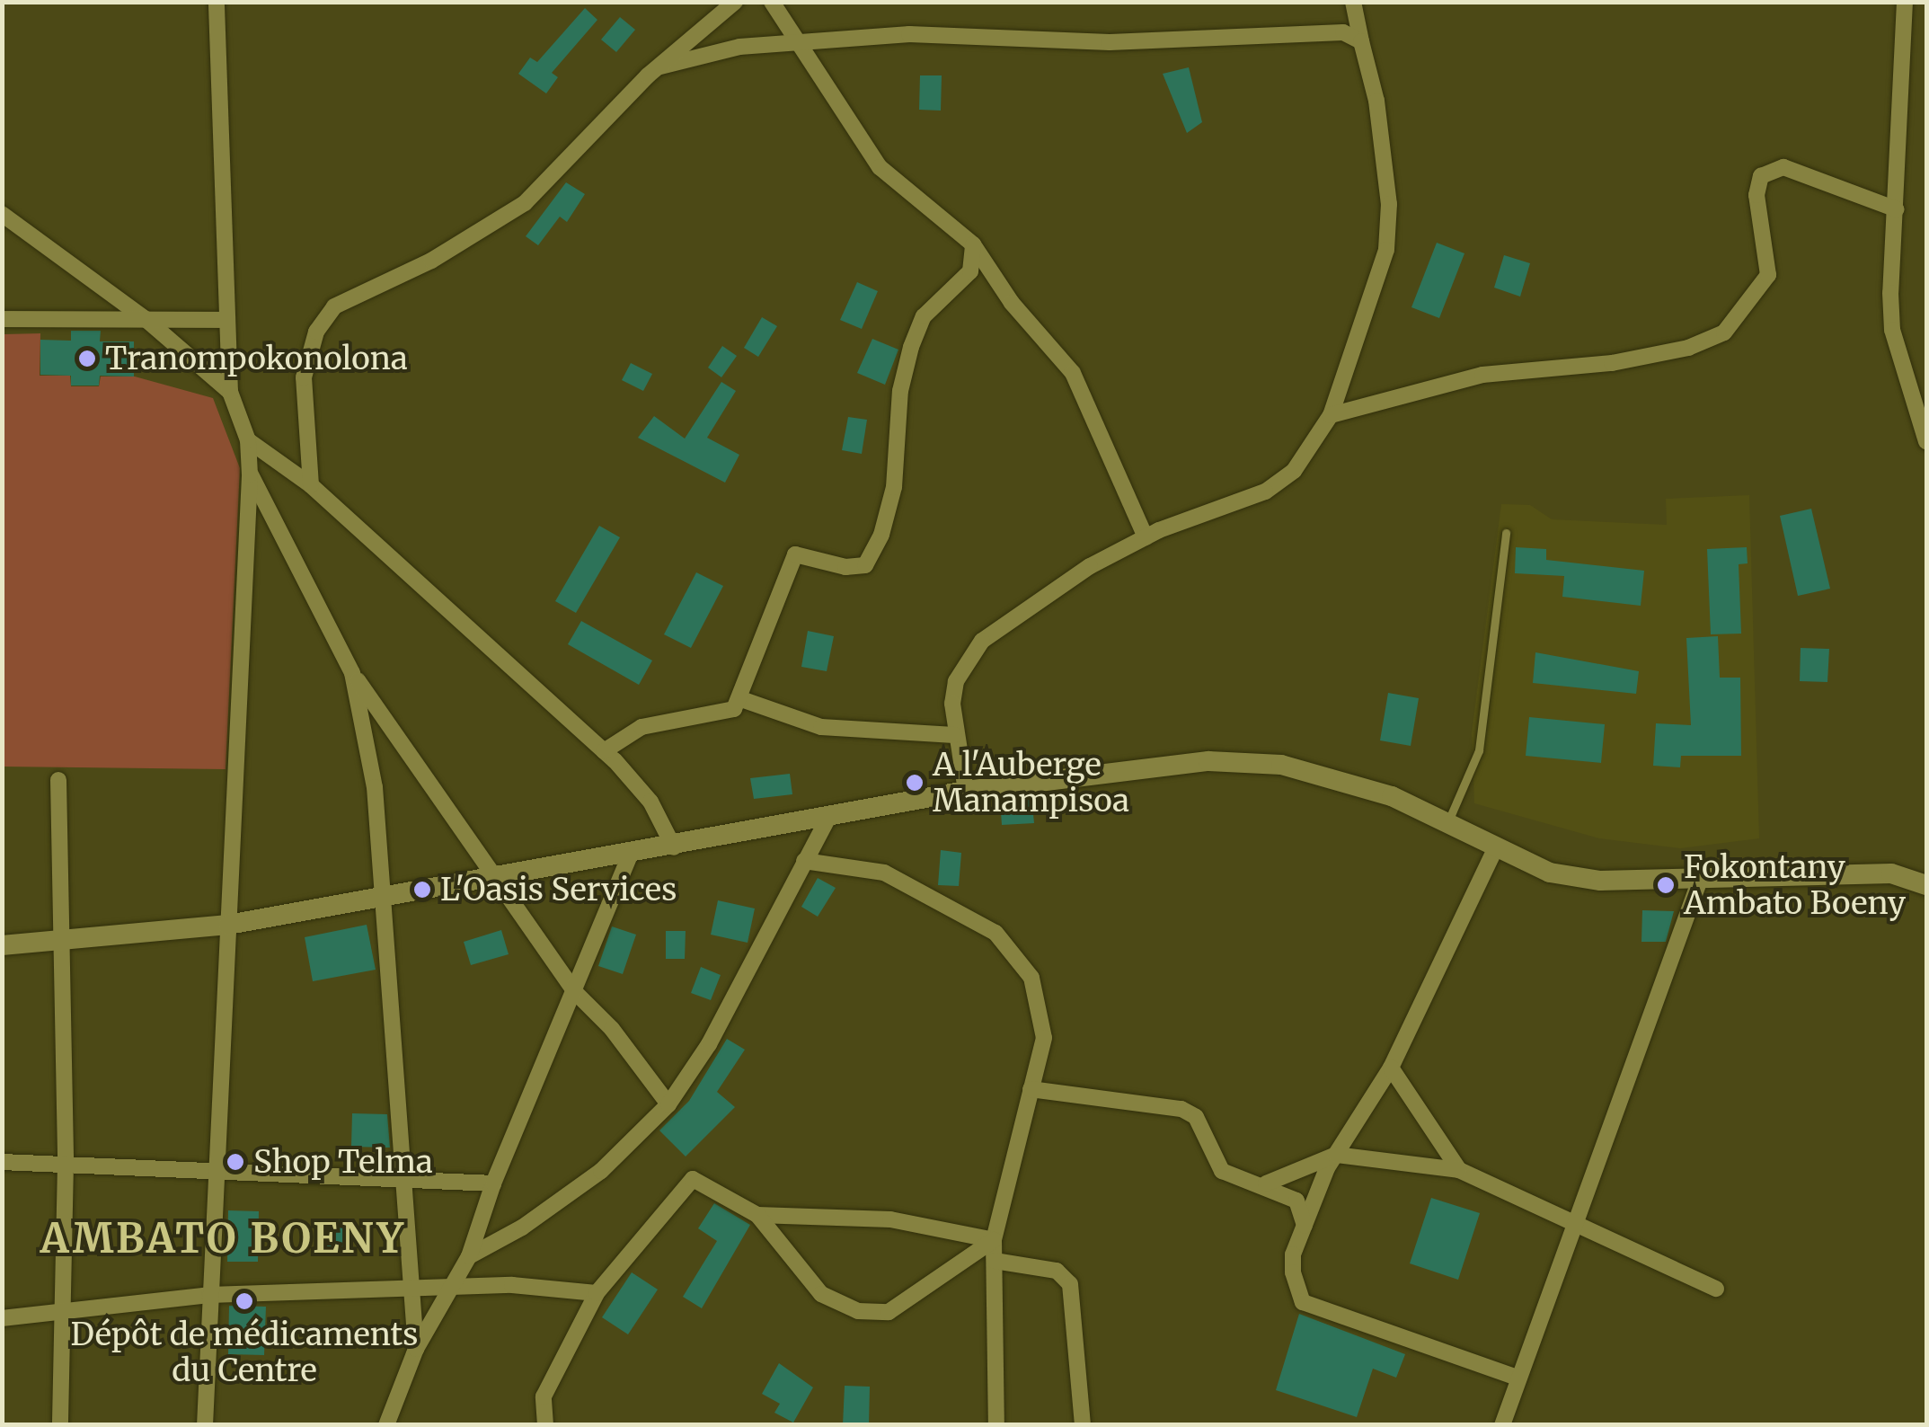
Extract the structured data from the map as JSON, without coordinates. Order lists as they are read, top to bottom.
{
  "districts": ["AMBATO BOENY"],
  "places": [
    "Tranompokonolona",
    "A l'Auberge Manampisoa",
    "Fokontany Ambato Boeny",
    "L'Oasis Services",
    "Shop Telma",
    "Dépôt de médicaments du Centre"
  ]
}
